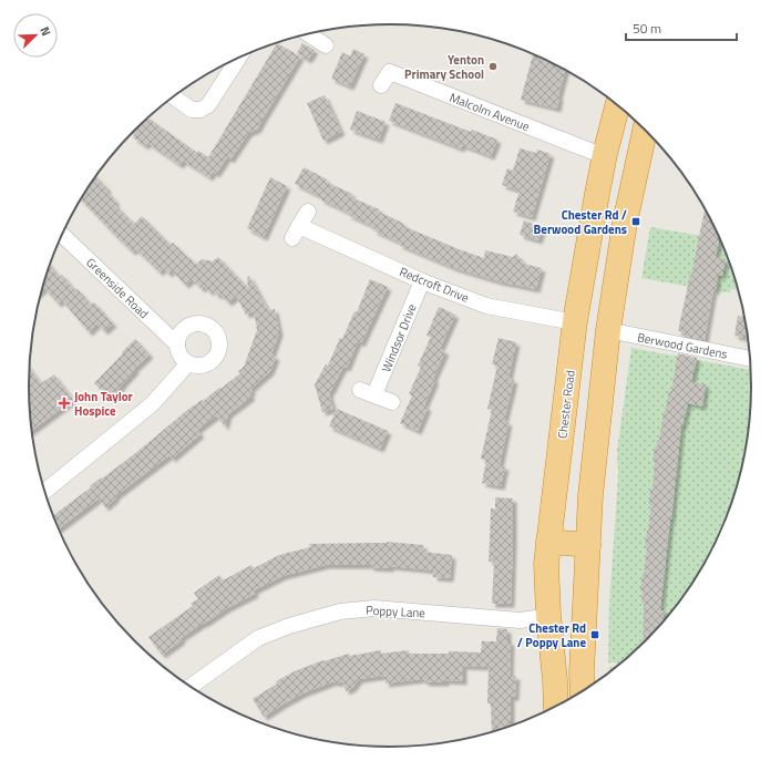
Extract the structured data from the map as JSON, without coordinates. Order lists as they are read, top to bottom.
{
  "streets": {
    "highway": ["Chester Road"],
    "street": [
      "Malcolm Avenue",
      "Redcroft Drive",
      "Greenside Road",
      "Windsor Drive",
      "Berwood Gardens",
      "Poppy Lane"
    ]
  },
  "crossings": [
    ["Malcolm Avenue", "Chester Road"],
    ["Redcroft Drive", "Windsor Drive"],
    ["Redcroft Drive", "Chester Road"],
    ["Chester Road", "Poppy Lane"]
  ],
  "places": {
    "other": ["Yenton Primary School"],
    "transit": ["Chester Rd / Berwood Gardens", "Chester Rd / Poppy Lane"],
    "health": ["John Taylor Hospice"]
  },
  "scale_bar": "50 m",
  "north": "top right"
}
